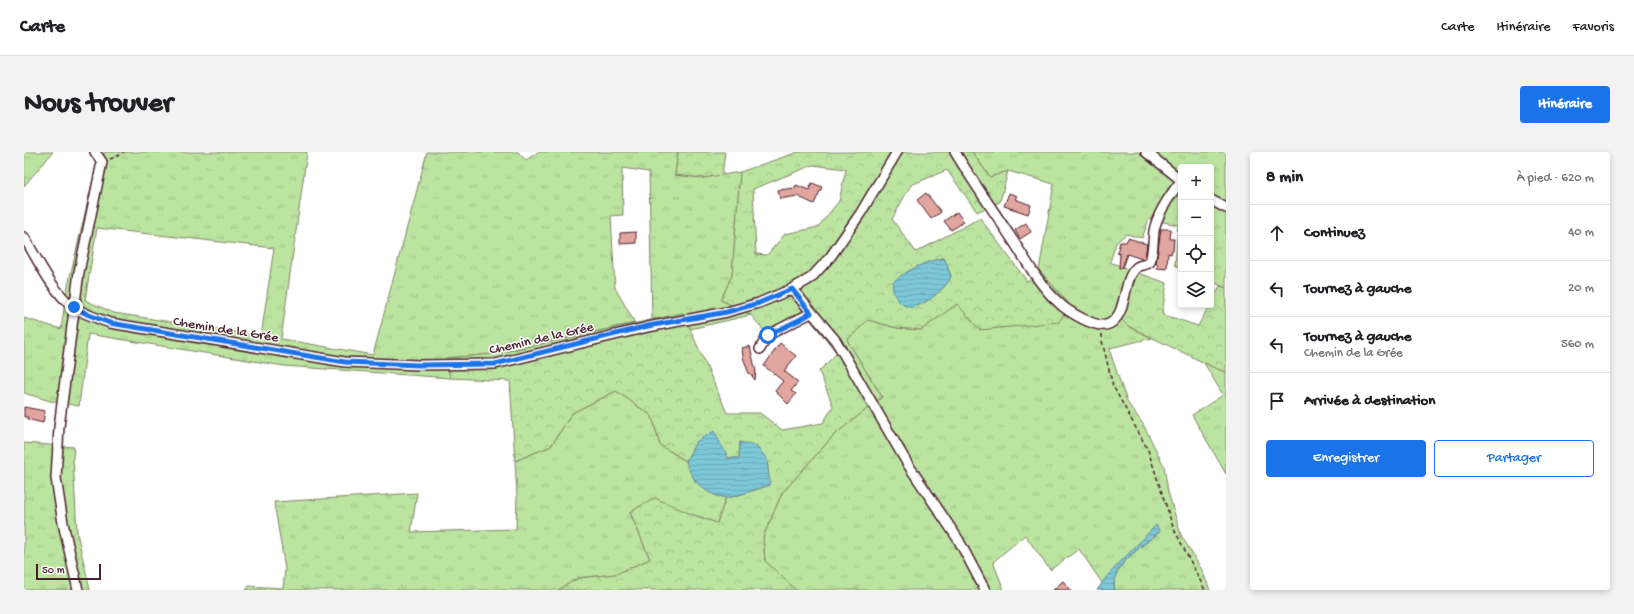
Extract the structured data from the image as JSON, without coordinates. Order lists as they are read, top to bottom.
{
  "streets": {
    "street": ["Chemin de la Grée"]
  },
  "scale_bar": "50 m",
  "page": {
    "header": "Carte",
    "nav": ["Carte", "Itinéraire", "Favoris"],
    "buttons": [
      "Itinéraire",
      ["Enregistrer", "Partager"]
    ],
    "title": "Nous trouver",
    "heading": ["8 min", "À pied · 620 m"],
    "map_buttons": ["+", "−"],
    "list": [
      ["Continuez", "40 m"],
      ["Tournez à gauche", "20 m"],
      ["Tournez à gauche", "Chemin de la Grée", "560 m"],
      "Arrivée à destination"
    ],
    "scale": "50 m"
  }
}
